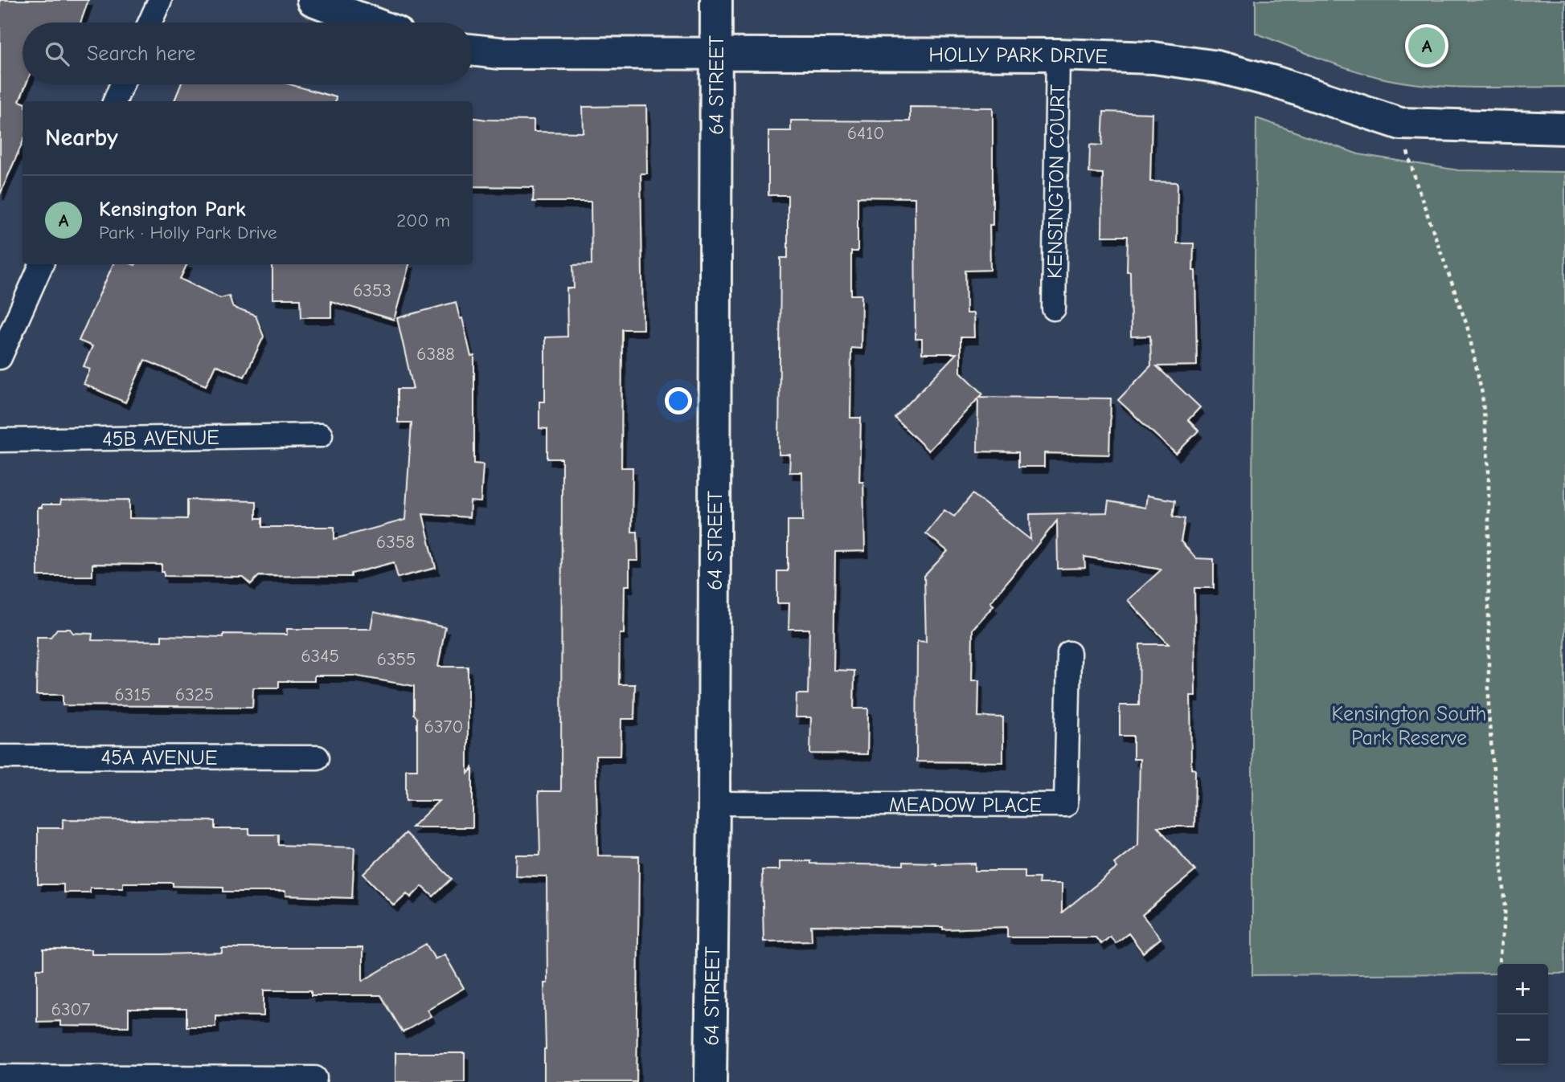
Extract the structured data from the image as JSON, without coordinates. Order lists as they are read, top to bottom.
{
  "streets": {
    "street": [
      "HOLLY PARK DRIVE",
      "64 STREET",
      "KENSINGTON COURT",
      "45B AVENUE",
      "45A AVENUE",
      "MEADOW PLACE"
    ]
  },
  "crossings": [
    ["HOLLY PARK DRIVE", "64 STREET"],
    ["HOLLY PARK DRIVE", "KENSINGTON COURT"],
    ["64 STREET", "MEADOW PLACE"]
  ],
  "parks": ["Kensington South Park Reserve"],
  "house_numbers": [
    "6410",
    "6353",
    "6388",
    "6358",
    "6345",
    "6355",
    "6315",
    "6325",
    "6370",
    "6307"
  ],
  "page": {
    "search": "Search here",
    "pins": "A",
    "heading": "Nearby",
    "list": [
      {
        "mark": "A",
        "name": "Kensington Park",
        "note": "Park · Holly Park Drive",
        "value": "200 m"
      }
    ],
    "map_buttons": ["+", "−"]
  }
}
